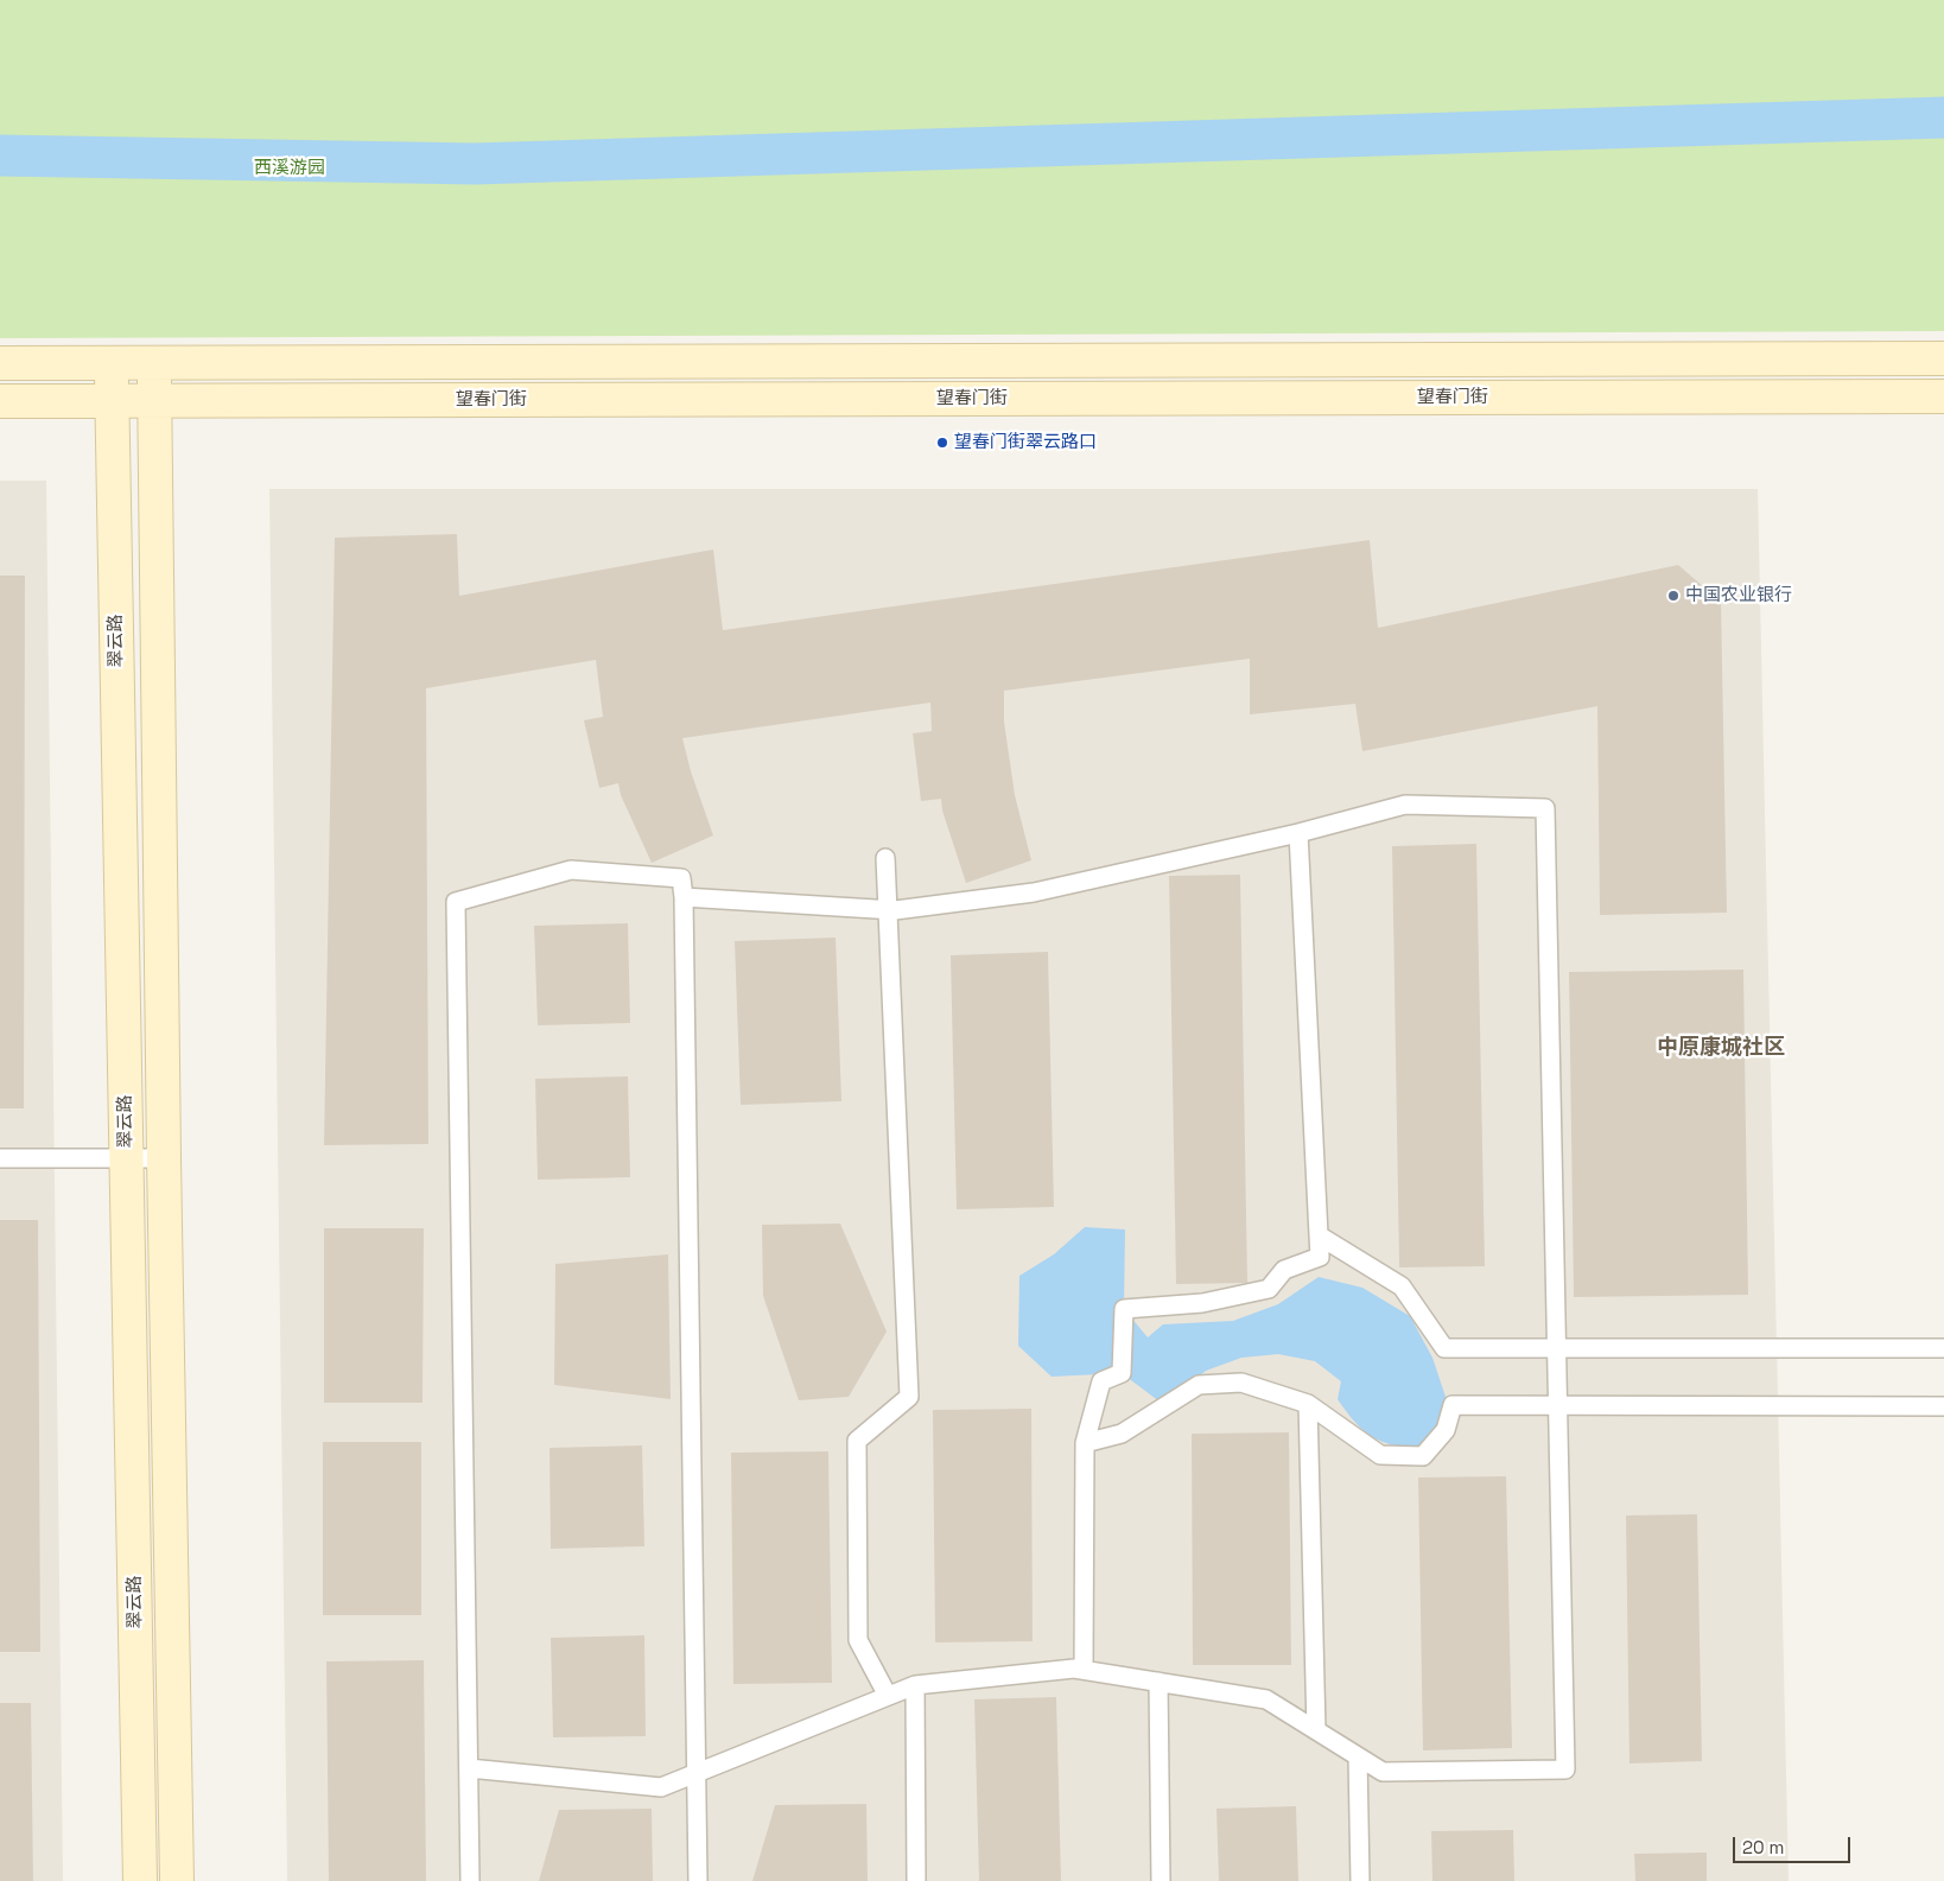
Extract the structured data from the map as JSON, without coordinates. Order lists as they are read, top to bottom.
{
  "streets": {
    "street": ["望春门街", "翠云路"]
  },
  "crossings": [
    ["望春门街", "翠云路"]
  ],
  "districts": ["中原康城社区"],
  "parks": ["西溪游园"],
  "places": ["望春门街翠云路口", "中国农业银行"],
  "scale_bar": "20 m"
}
